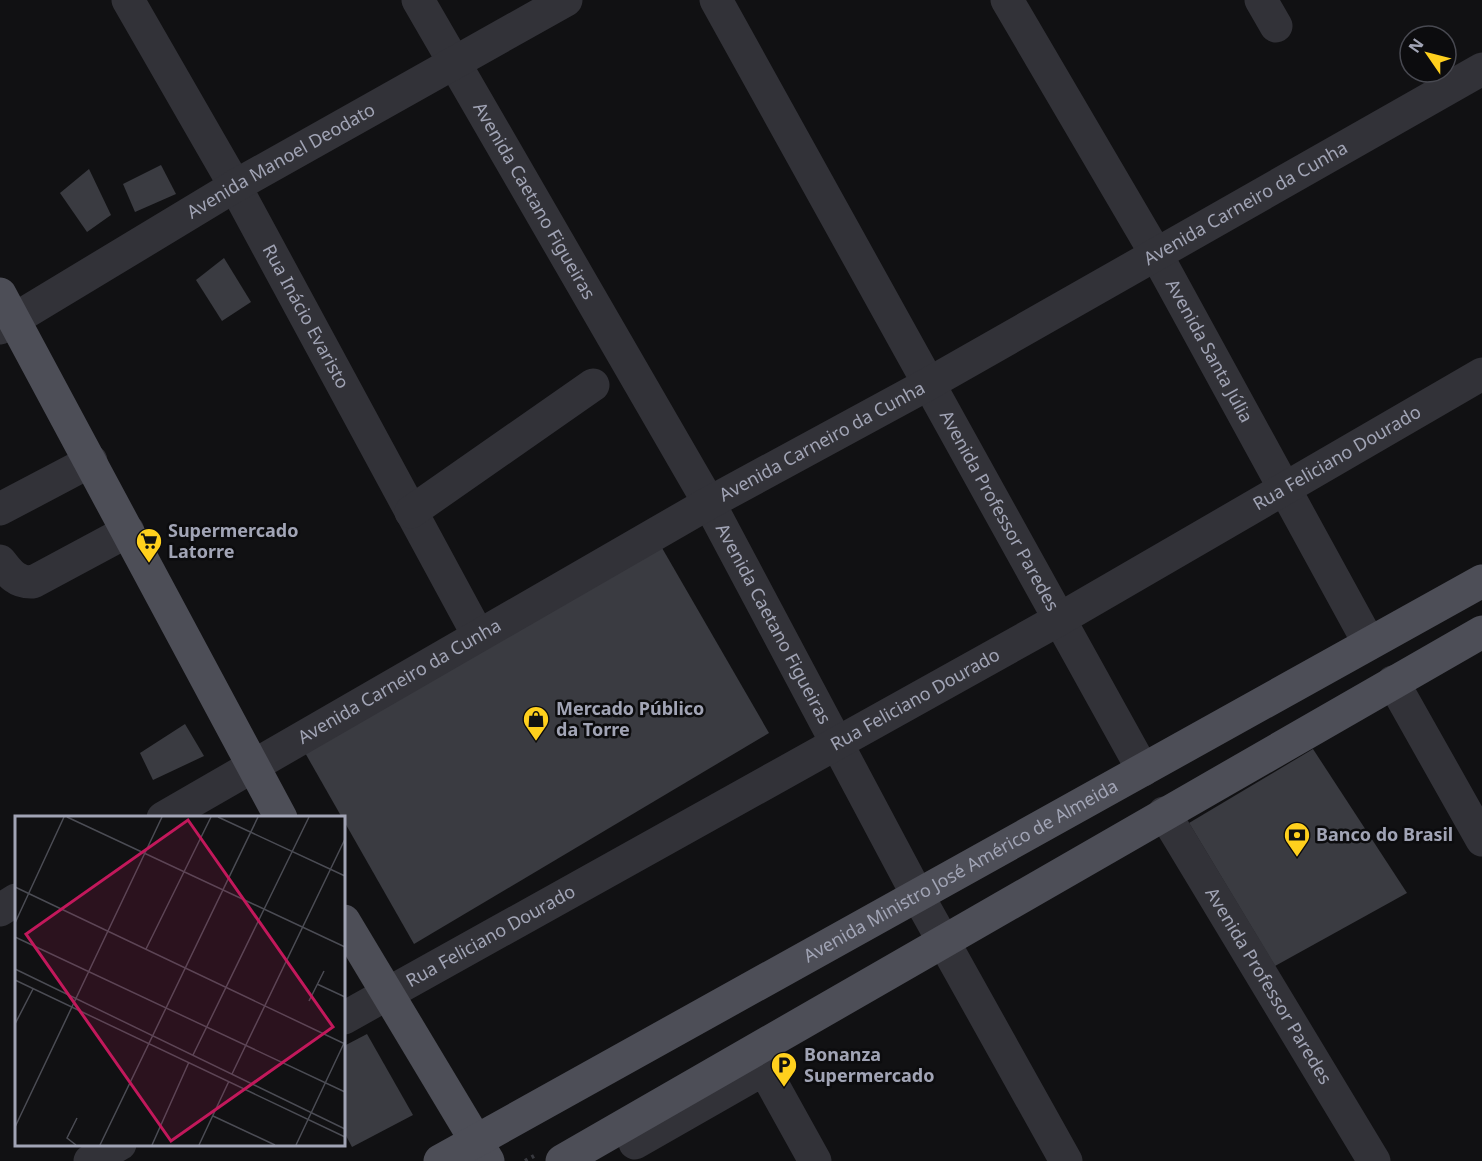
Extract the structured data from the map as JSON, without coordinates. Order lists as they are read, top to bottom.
{
  "streets": {
    "main road": ["Avenida Ministro José Américo de Almeida"],
    "street": [
      "Avenida Manoel Deodato",
      "Avenida Caetano Figueiras",
      "Avenida Carneiro da Cunha",
      "Rua Inácio Evaristo",
      "Avenida Santa Júlia",
      "Rua Feliciano Dourado",
      "Avenida Professor Paredes"
    ]
  },
  "crossings": [
    ["Avenida Manoel Deodato", "Avenida Caetano Figueiras"],
    ["Avenida Manoel Deodato", "Rua Inácio Evaristo"],
    ["Avenida Caetano Figueiras", "Avenida Carneiro da Cunha"],
    ["Avenida Caetano Figueiras", "Rua Feliciano Dourado"],
    ["Avenida Caetano Figueiras", "Avenida Ministro José Américo de Almeida"],
    ["Avenida Carneiro da Cunha", "Rua Inácio Evaristo"],
    ["Avenida Carneiro da Cunha", "Avenida Santa Júlia"],
    ["Avenida Carneiro da Cunha", "Avenida Professor Paredes"],
    ["Avenida Santa Júlia", "Rua Feliciano Dourado"],
    ["Avenida Santa Júlia", "Avenida Ministro José Américo de Almeida"],
    ["Rua Feliciano Dourado", "Avenida Professor Paredes"],
    ["Avenida Professor Paredes", "Avenida Ministro José Américo de Almeida"]
  ],
  "places": {
    "supermarket": ["Supermercado Latorre"],
    "shop": ["Mercado Público da Torre"],
    "bank": ["Banco do Brasil"],
    "parking": ["Bonanza Supermercado"]
  },
  "north": "top left"
}
